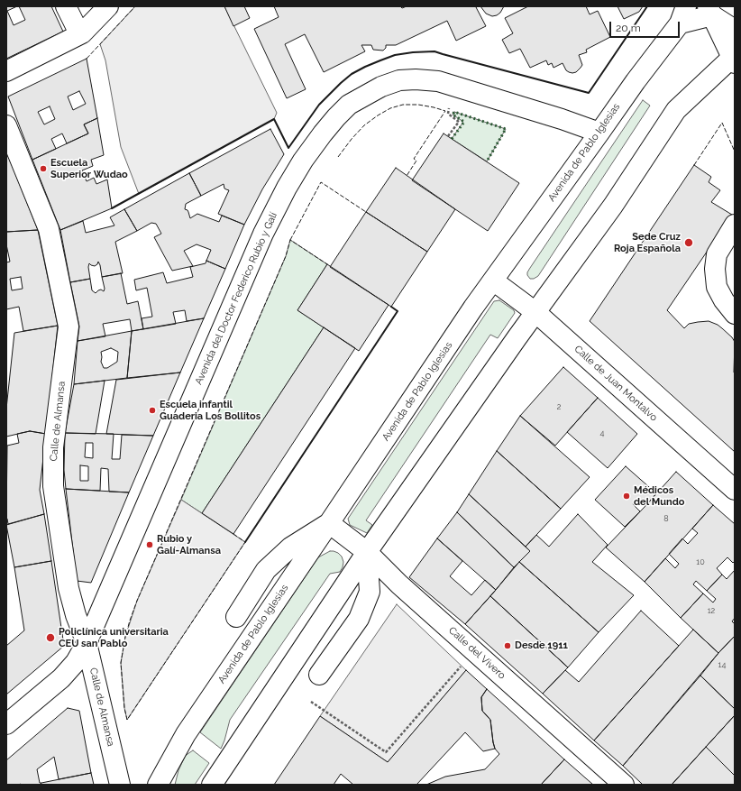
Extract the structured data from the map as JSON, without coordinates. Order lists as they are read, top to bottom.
{
  "streets": {
    "street": [
      "Avenida de Pablo Iglesias",
      "Avenida del Doctor Federico Rubio y Galí",
      "Calle de Juan Montalvo",
      "Calle de Almansa",
      "Calle del Vivero"
    ]
  },
  "crossings": [
    ["Avenida de Pablo Iglesias", "Avenida del Doctor Federico Rubio y Galí"],
    ["Avenida de Pablo Iglesias", "Calle de Juan Montalvo"],
    ["Avenida de Pablo Iglesias", "Calle del Vivero"],
    ["Avenida del Doctor Federico Rubio y Galí", "Calle de Almansa"]
  ],
  "places": [
    "Escuela Superior Wudao",
    "Sede Cruz Roja Española",
    "Escuela infantil Guaderia Los Bollitos",
    "Médicos del Mundo",
    "Rubio y Galí-Almansa",
    "Policlínica universitaria CEU san Pablo",
    "Desde 1911"
  ],
  "house_numbers": [
    "2",
    "4",
    "8",
    "10",
    "12",
    "14"
  ],
  "scale_bar": "20 m"
}
